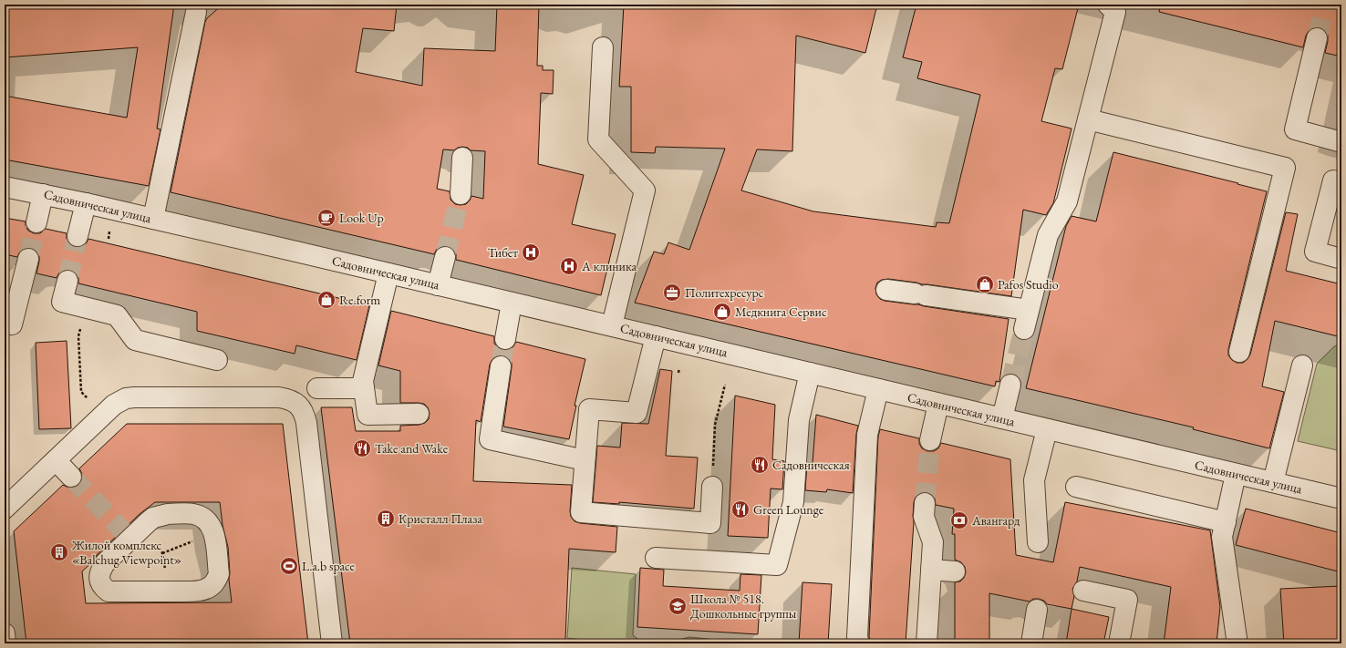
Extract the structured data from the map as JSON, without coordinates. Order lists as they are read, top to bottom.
{
  "streets": {
    "street": ["Садовническая улица"]
  },
  "places": {
    "cafe": ["Look Up"],
    "hospital": ["Тибет", "А клиника"],
    "shop": ["Pafos Studio", "Re.form", "Медкнига Сервис"],
    "office": ["Политехресурс"],
    "restaurant": ["Take and Wake", "Садовническая", "Green Lounge"],
    "building": ["Кристалл Плаза", "Жилой комплекс «Balchug Viewpoint»"],
    "bank": ["Авангард"],
    "sports": ["L.a.b space"],
    "school or university": ["Школа № 518. Дошкольные группы"]
  }
}
